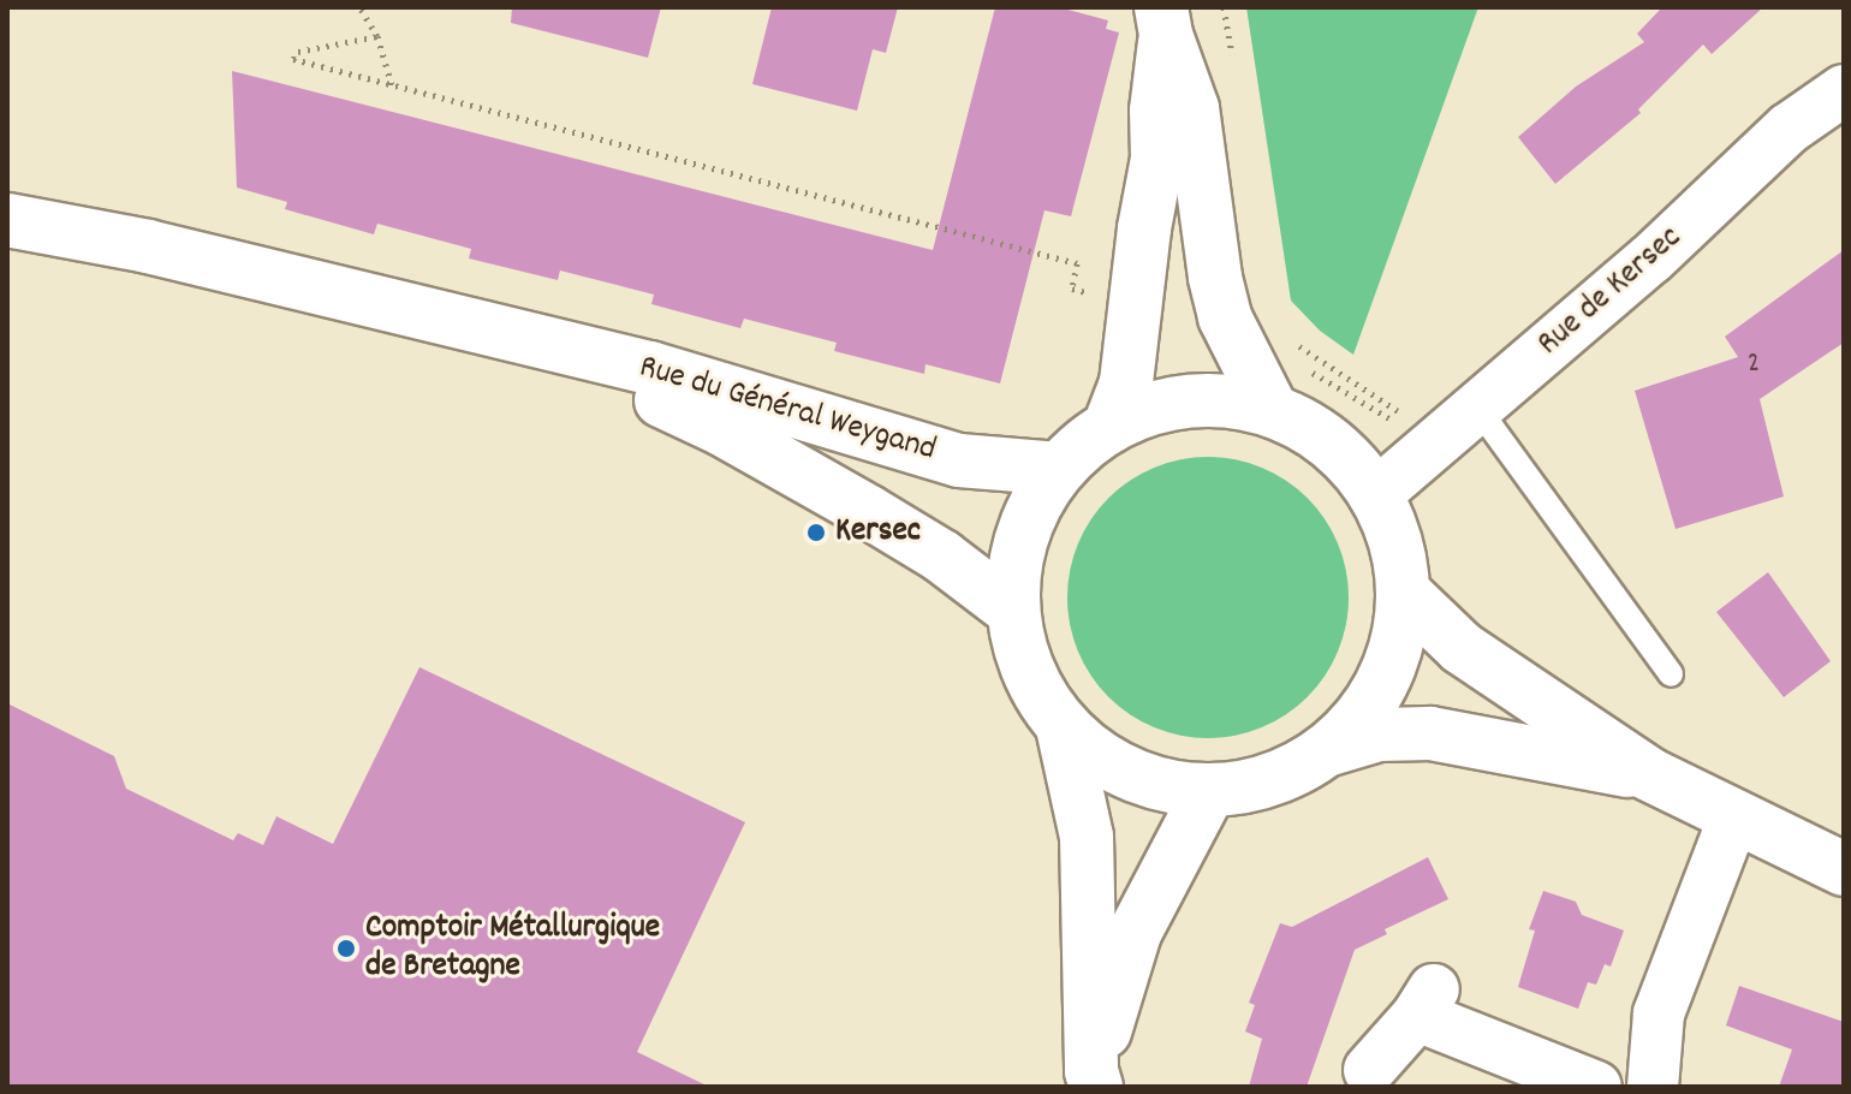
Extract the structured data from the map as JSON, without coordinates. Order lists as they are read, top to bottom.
{
  "streets": {
    "street": ["Rue de Kersec", "Rue du Général Weygand"]
  },
  "places": ["Kersec", "Comptoir Métallurgique de Bretagne"],
  "house_numbers": ["2"]
}
